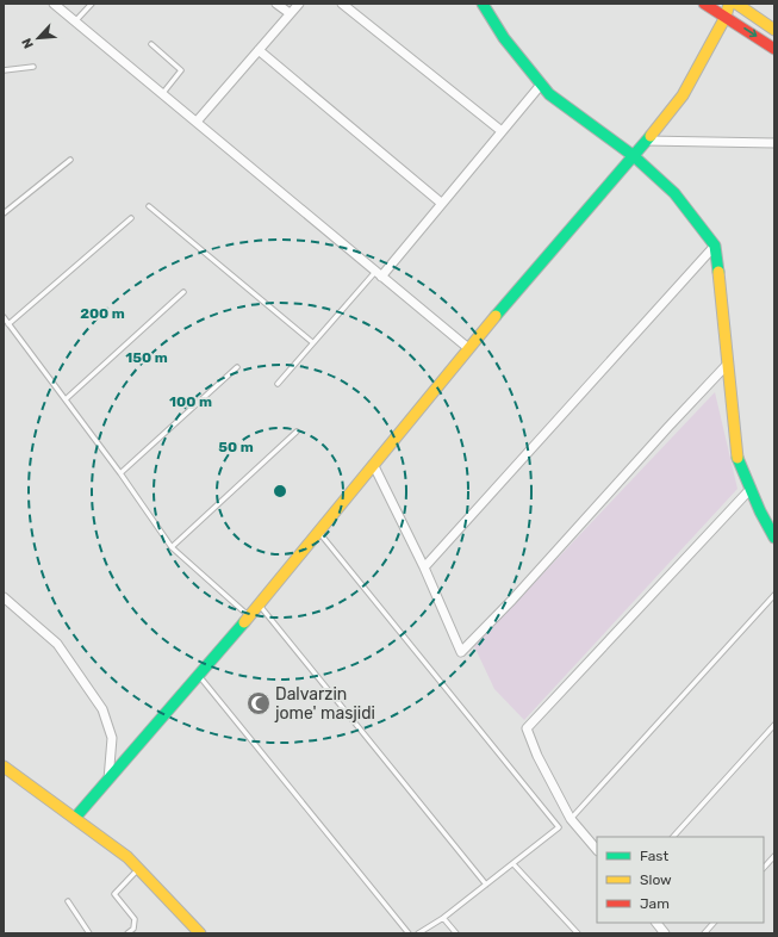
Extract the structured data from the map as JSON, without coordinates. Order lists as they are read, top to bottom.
{
  "places": {
    "mosque": ["Dalvarzin jome' masjidi"]
  },
  "legend": ["Fast", "Slow", "Jam"],
  "north": "bottom left",
  "rings": [
    "200 m",
    "150 m",
    "100 m",
    "50 m"
  ]
}
